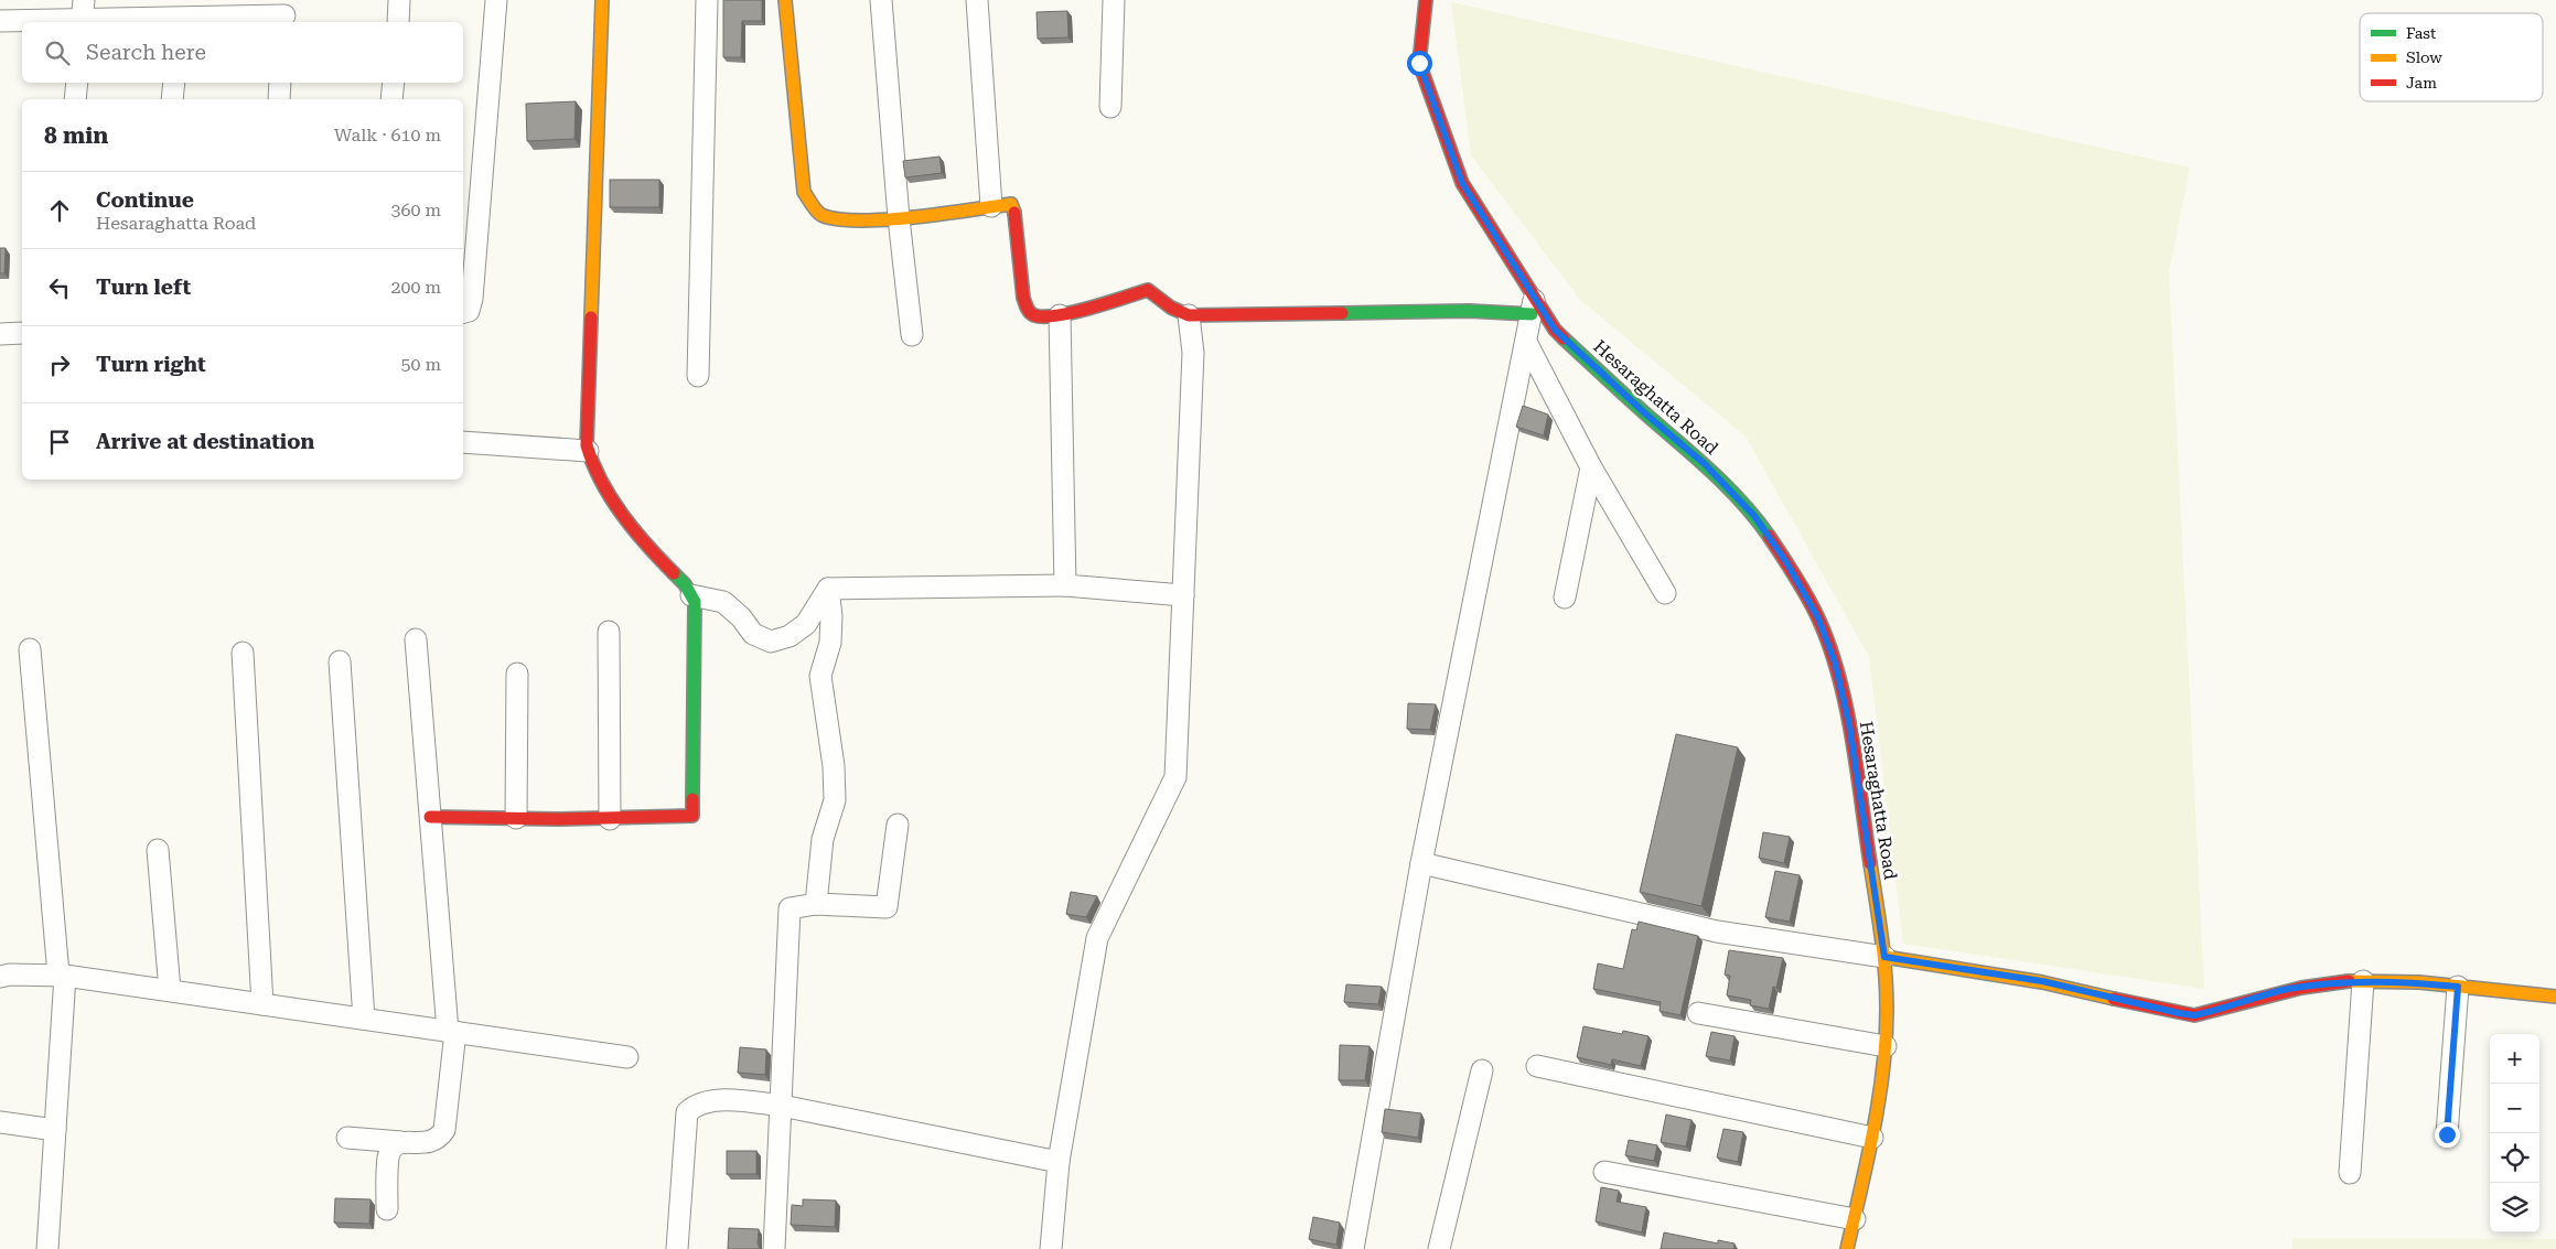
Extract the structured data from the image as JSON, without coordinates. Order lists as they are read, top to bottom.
{
  "streets": {
    "street": ["Hesaraghatta Road"]
  },
  "legend": ["Fast", "Slow", "Jam"],
  "page": {
    "search": "Search here",
    "heading": ["8 min", "Walk · 610 m"],
    "list": [
      ["Continue", "Hesaraghatta Road", "360 m"],
      ["Turn left", "200 m"],
      ["Turn right", "50 m"],
      "Arrive at destination"
    ],
    "map_buttons": ["+", "−"]
  }
}
